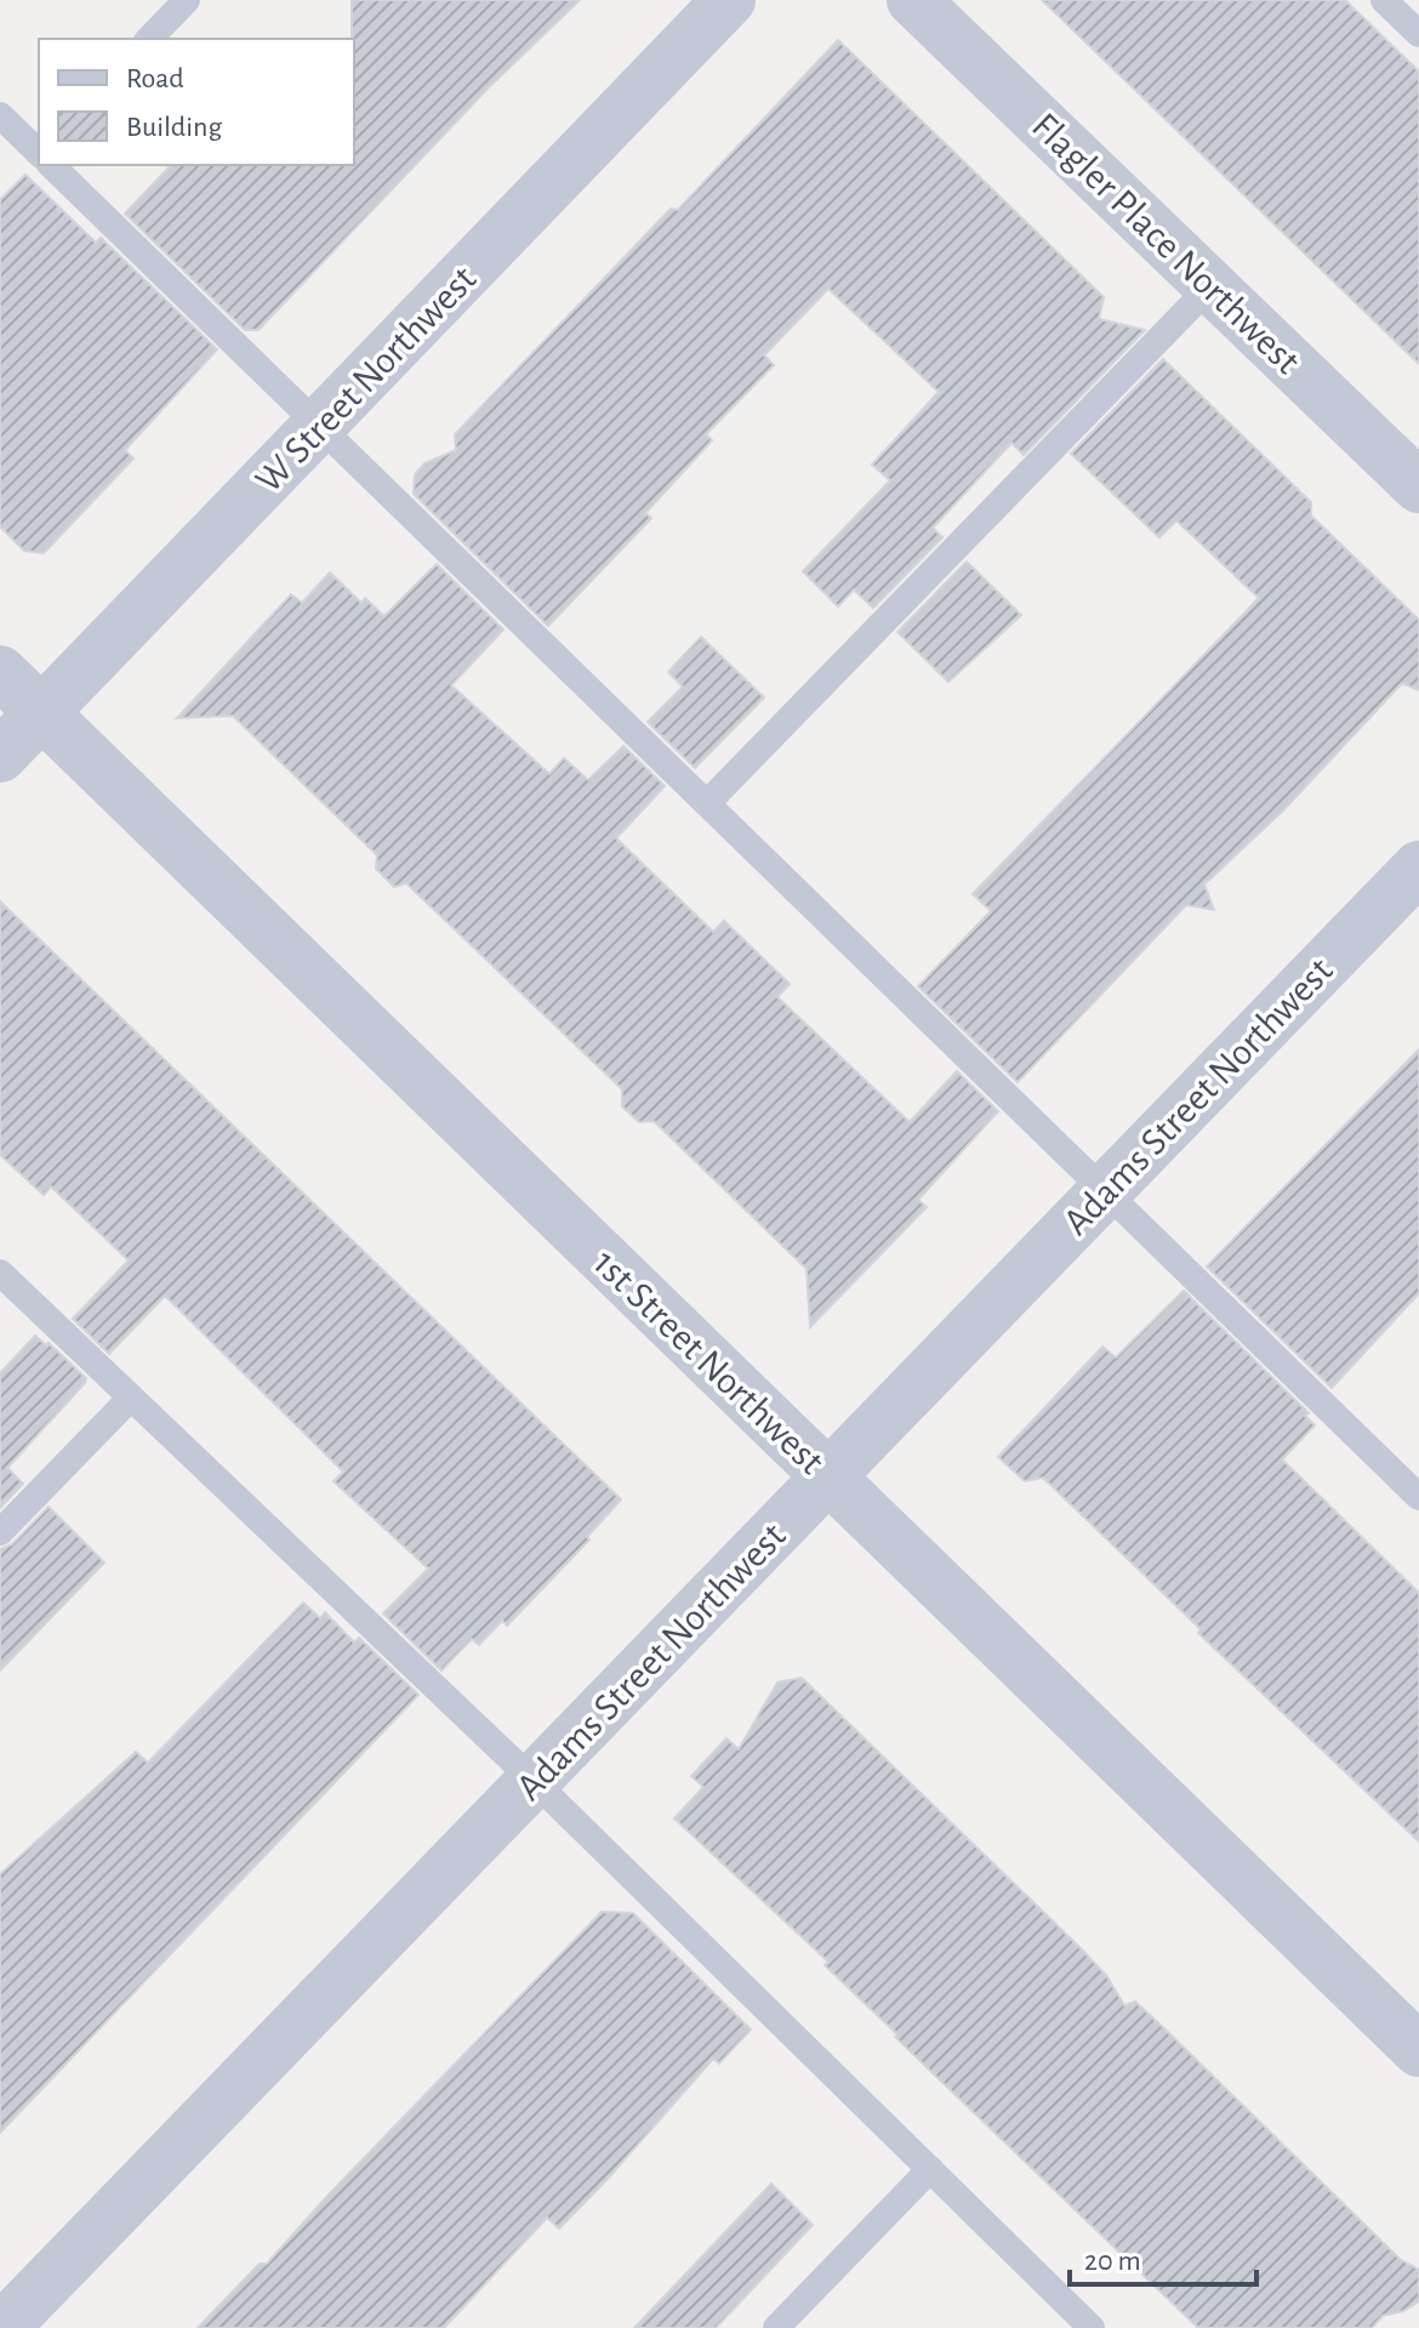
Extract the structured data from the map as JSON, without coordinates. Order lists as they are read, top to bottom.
{
  "streets": {
    "street": [
      "Flagler Place Northwest",
      "W Street Northwest",
      "Adams Street Northwest",
      "1st Street Northwest"
    ]
  },
  "crossings": [
    ["W Street Northwest", "1st Street Northwest"],
    ["Adams Street Northwest", "1st Street Northwest"]
  ],
  "legend": ["Road", "Building"],
  "scale_bar": "20 m"
}
